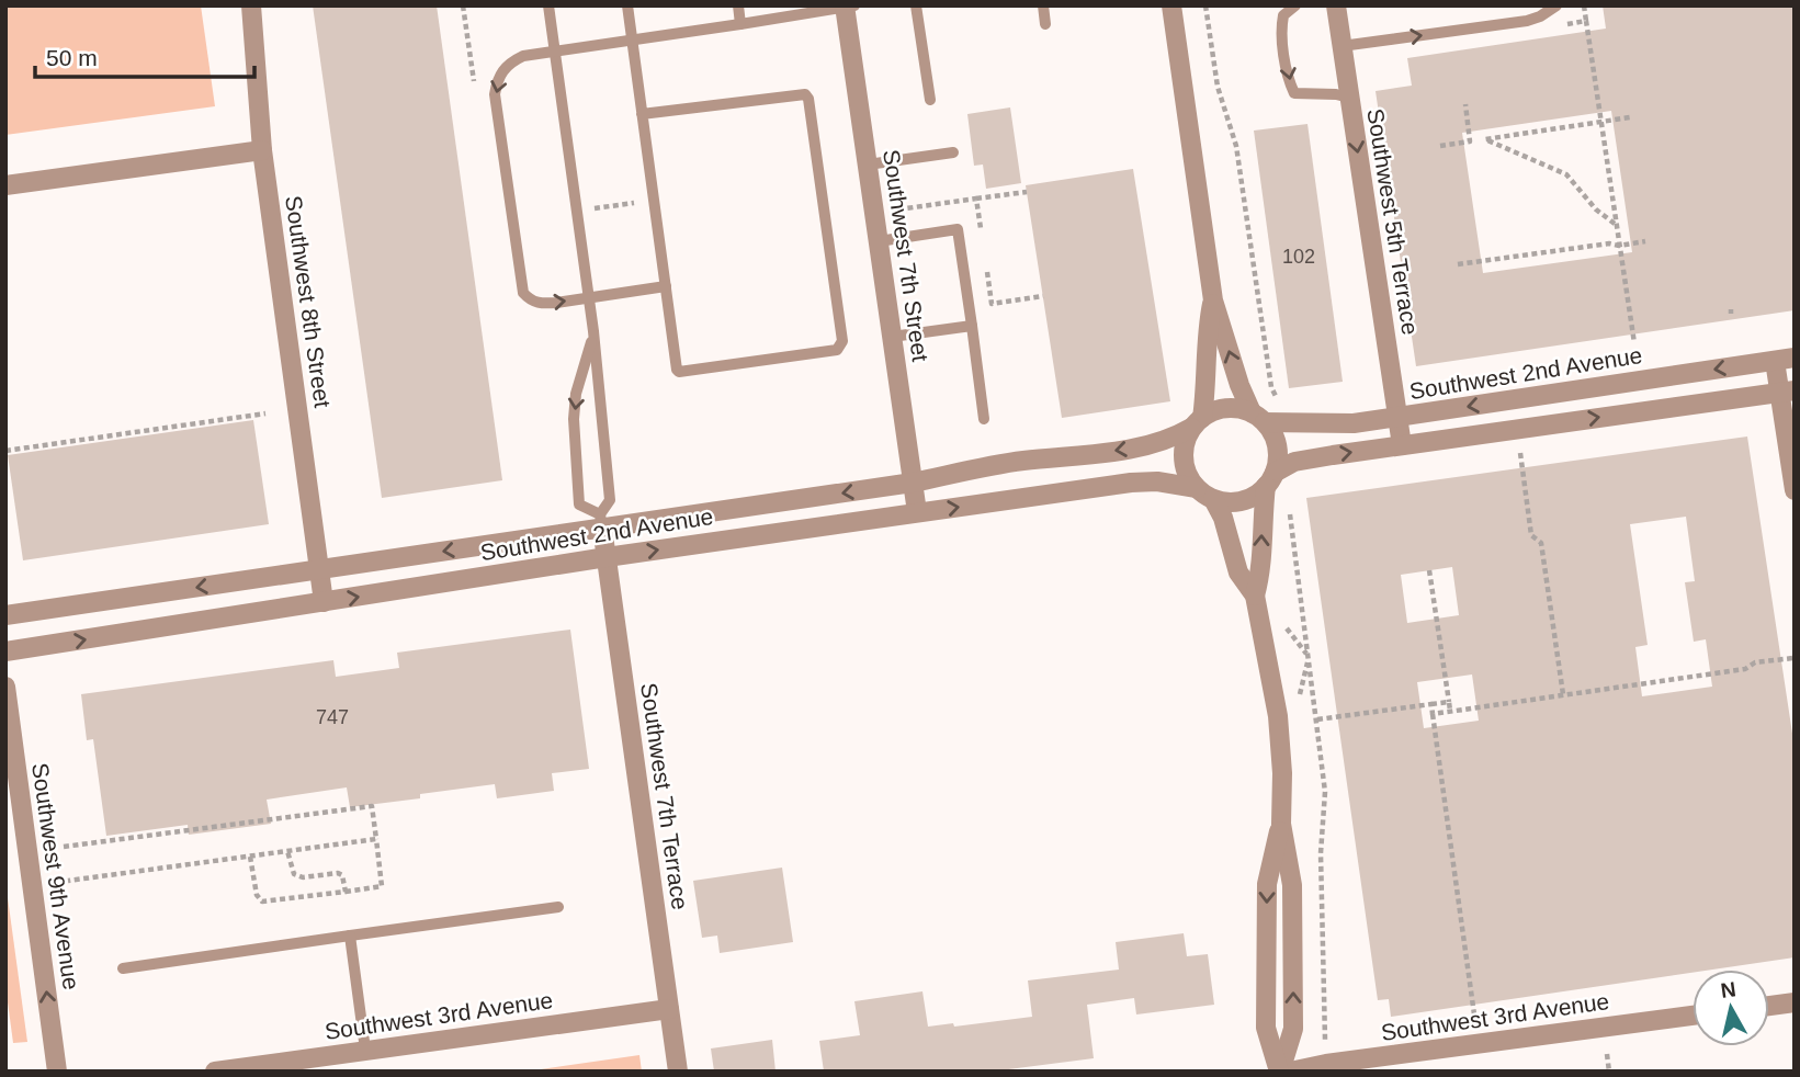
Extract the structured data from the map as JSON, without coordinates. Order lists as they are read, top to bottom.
{
  "streets": {
    "street": [
      "Southwest 5th Terrace",
      "Southwest 7th Street",
      "Southwest 8th Street",
      "Southwest 2nd Avenue",
      "Southwest 7th Terrace",
      "Southwest 9th Avenue",
      "Southwest 3rd Avenue"
    ]
  },
  "crossings": [
    ["Southwest 5th Terrace", "Southwest 2nd Avenue"],
    ["Southwest 7th Street", "Southwest 2nd Avenue"],
    ["Southwest 8th Street", "Southwest 2nd Avenue"],
    ["Southwest 2nd Avenue", "Southwest 7th Terrace"],
    ["Southwest 7th Terrace", "Southwest 3rd Avenue"]
  ],
  "one_way": ["Southwest 9th Avenue"],
  "house_numbers": ["102", "747"],
  "scale_bar": "50 m",
  "north": "top"
}
